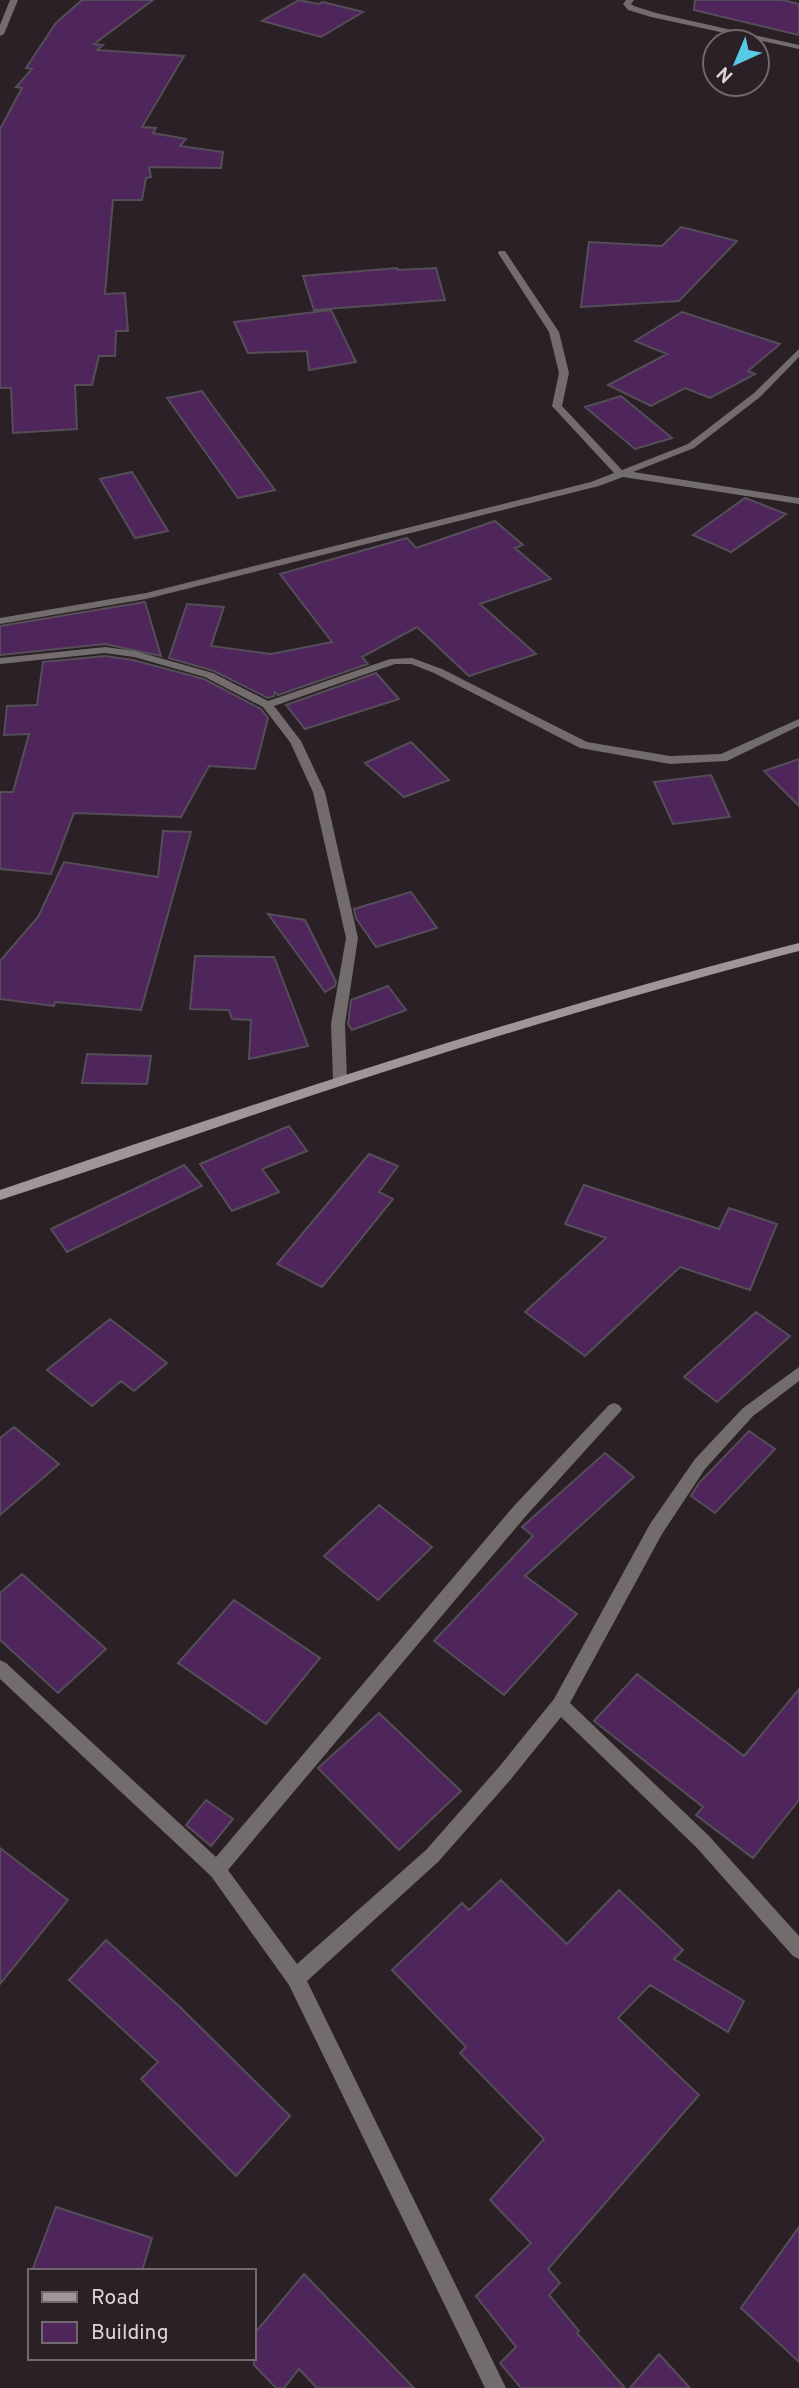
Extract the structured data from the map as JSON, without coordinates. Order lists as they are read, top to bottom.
{
  "legend": ["Road", "Building"],
  "north": "bottom left"
}
